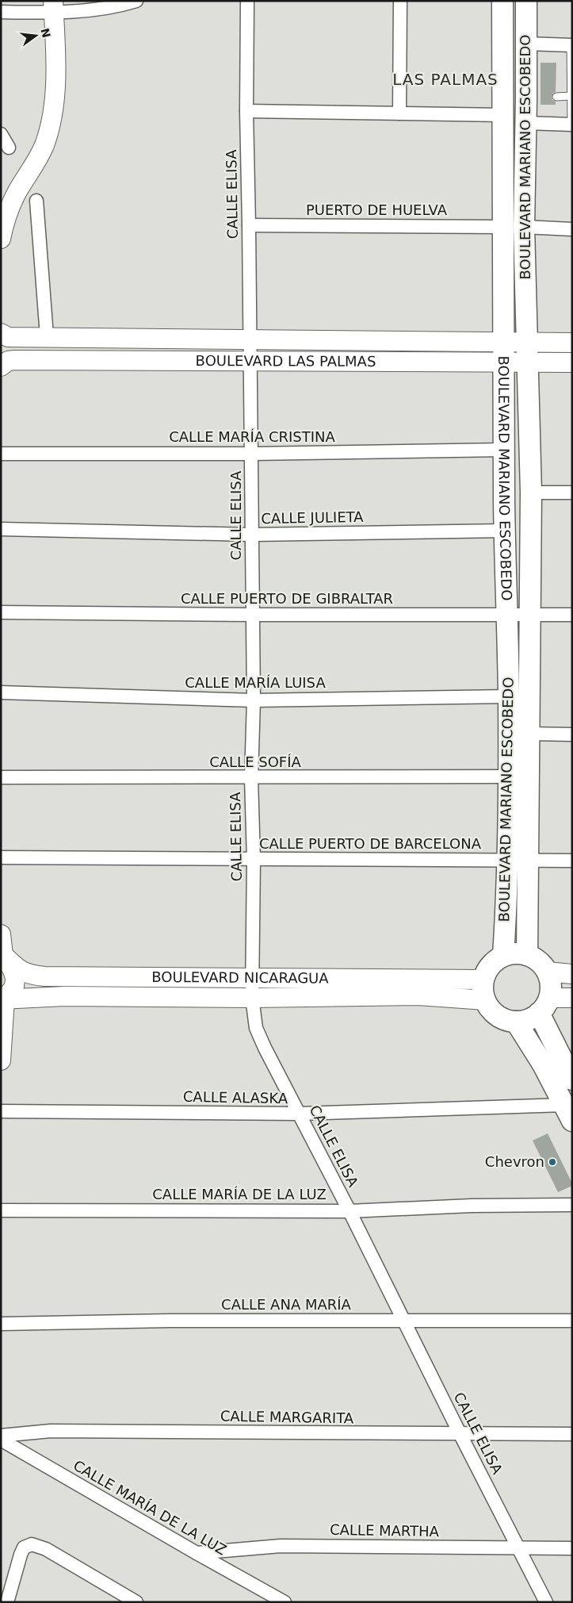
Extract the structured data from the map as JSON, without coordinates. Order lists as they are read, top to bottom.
{
  "streets": {
    "main road": ["BOULEVARD MARIANO ESCOBEDO"],
    "street": [
      "CALLE ELISA",
      "PUERTO DE HUELVA",
      "BOULEVARD LAS PALMAS",
      "CALLE MARÍA CRISTINA",
      "CALLE JULIETA",
      "CALLE PUERTO DE GIBRALTAR",
      "CALLE MARÍA LUISA",
      "CALLE SOFÍA",
      "CALLE PUERTO DE BARCELONA",
      "BOULEVARD NICARAGUA",
      "CALLE ALASKA",
      "CALLE MARÍA DE LA LUZ",
      "CALLE ANA MARÍA",
      "CALLE MARGARITA",
      "CALLE MARTHA"
    ]
  },
  "crossings": [
    ["BOULEVARD MARIANO ESCOBEDO", "PUERTO DE HUELVA"],
    ["BOULEVARD MARIANO ESCOBEDO", "BOULEVARD LAS PALMAS"],
    ["BOULEVARD MARIANO ESCOBEDO", "CALLE MARÍA CRISTINA"],
    ["BOULEVARD MARIANO ESCOBEDO", "CALLE JULIETA"],
    ["BOULEVARD MARIANO ESCOBEDO", "CALLE PUERTO DE GIBRALTAR"],
    ["BOULEVARD MARIANO ESCOBEDO", "CALLE MARÍA LUISA"],
    ["BOULEVARD MARIANO ESCOBEDO", "CALLE SOFÍA"],
    ["BOULEVARD MARIANO ESCOBEDO", "CALLE PUERTO DE BARCELONA"],
    ["BOULEVARD MARIANO ESCOBEDO", "BOULEVARD NICARAGUA"],
    ["CALLE ELISA", "PUERTO DE HUELVA"],
    ["CALLE ELISA", "BOULEVARD LAS PALMAS"],
    ["CALLE ELISA", "CALLE MARÍA CRISTINA"],
    ["CALLE ELISA", "CALLE JULIETA"],
    ["CALLE ELISA", "CALLE PUERTO DE GIBRALTAR"],
    ["CALLE ELISA", "CALLE MARÍA LUISA"],
    ["CALLE ELISA", "CALLE SOFÍA"],
    ["CALLE ELISA", "CALLE PUERTO DE BARCELONA"],
    ["CALLE ELISA", "BOULEVARD NICARAGUA"],
    ["CALLE ELISA", "CALLE ALASKA"],
    ["CALLE ELISA", "CALLE MARÍA DE LA LUZ"],
    ["CALLE ELISA", "CALLE ANA MARÍA"],
    ["CALLE ELISA", "CALLE MARGARITA"],
    ["CALLE ELISA", "CALLE MARTHA"],
    ["CALLE MARÍA DE LA LUZ", "CALLE MARTHA"]
  ],
  "districts": ["LAS PALMAS"],
  "places": ["Chevron"],
  "north": "right"
}
